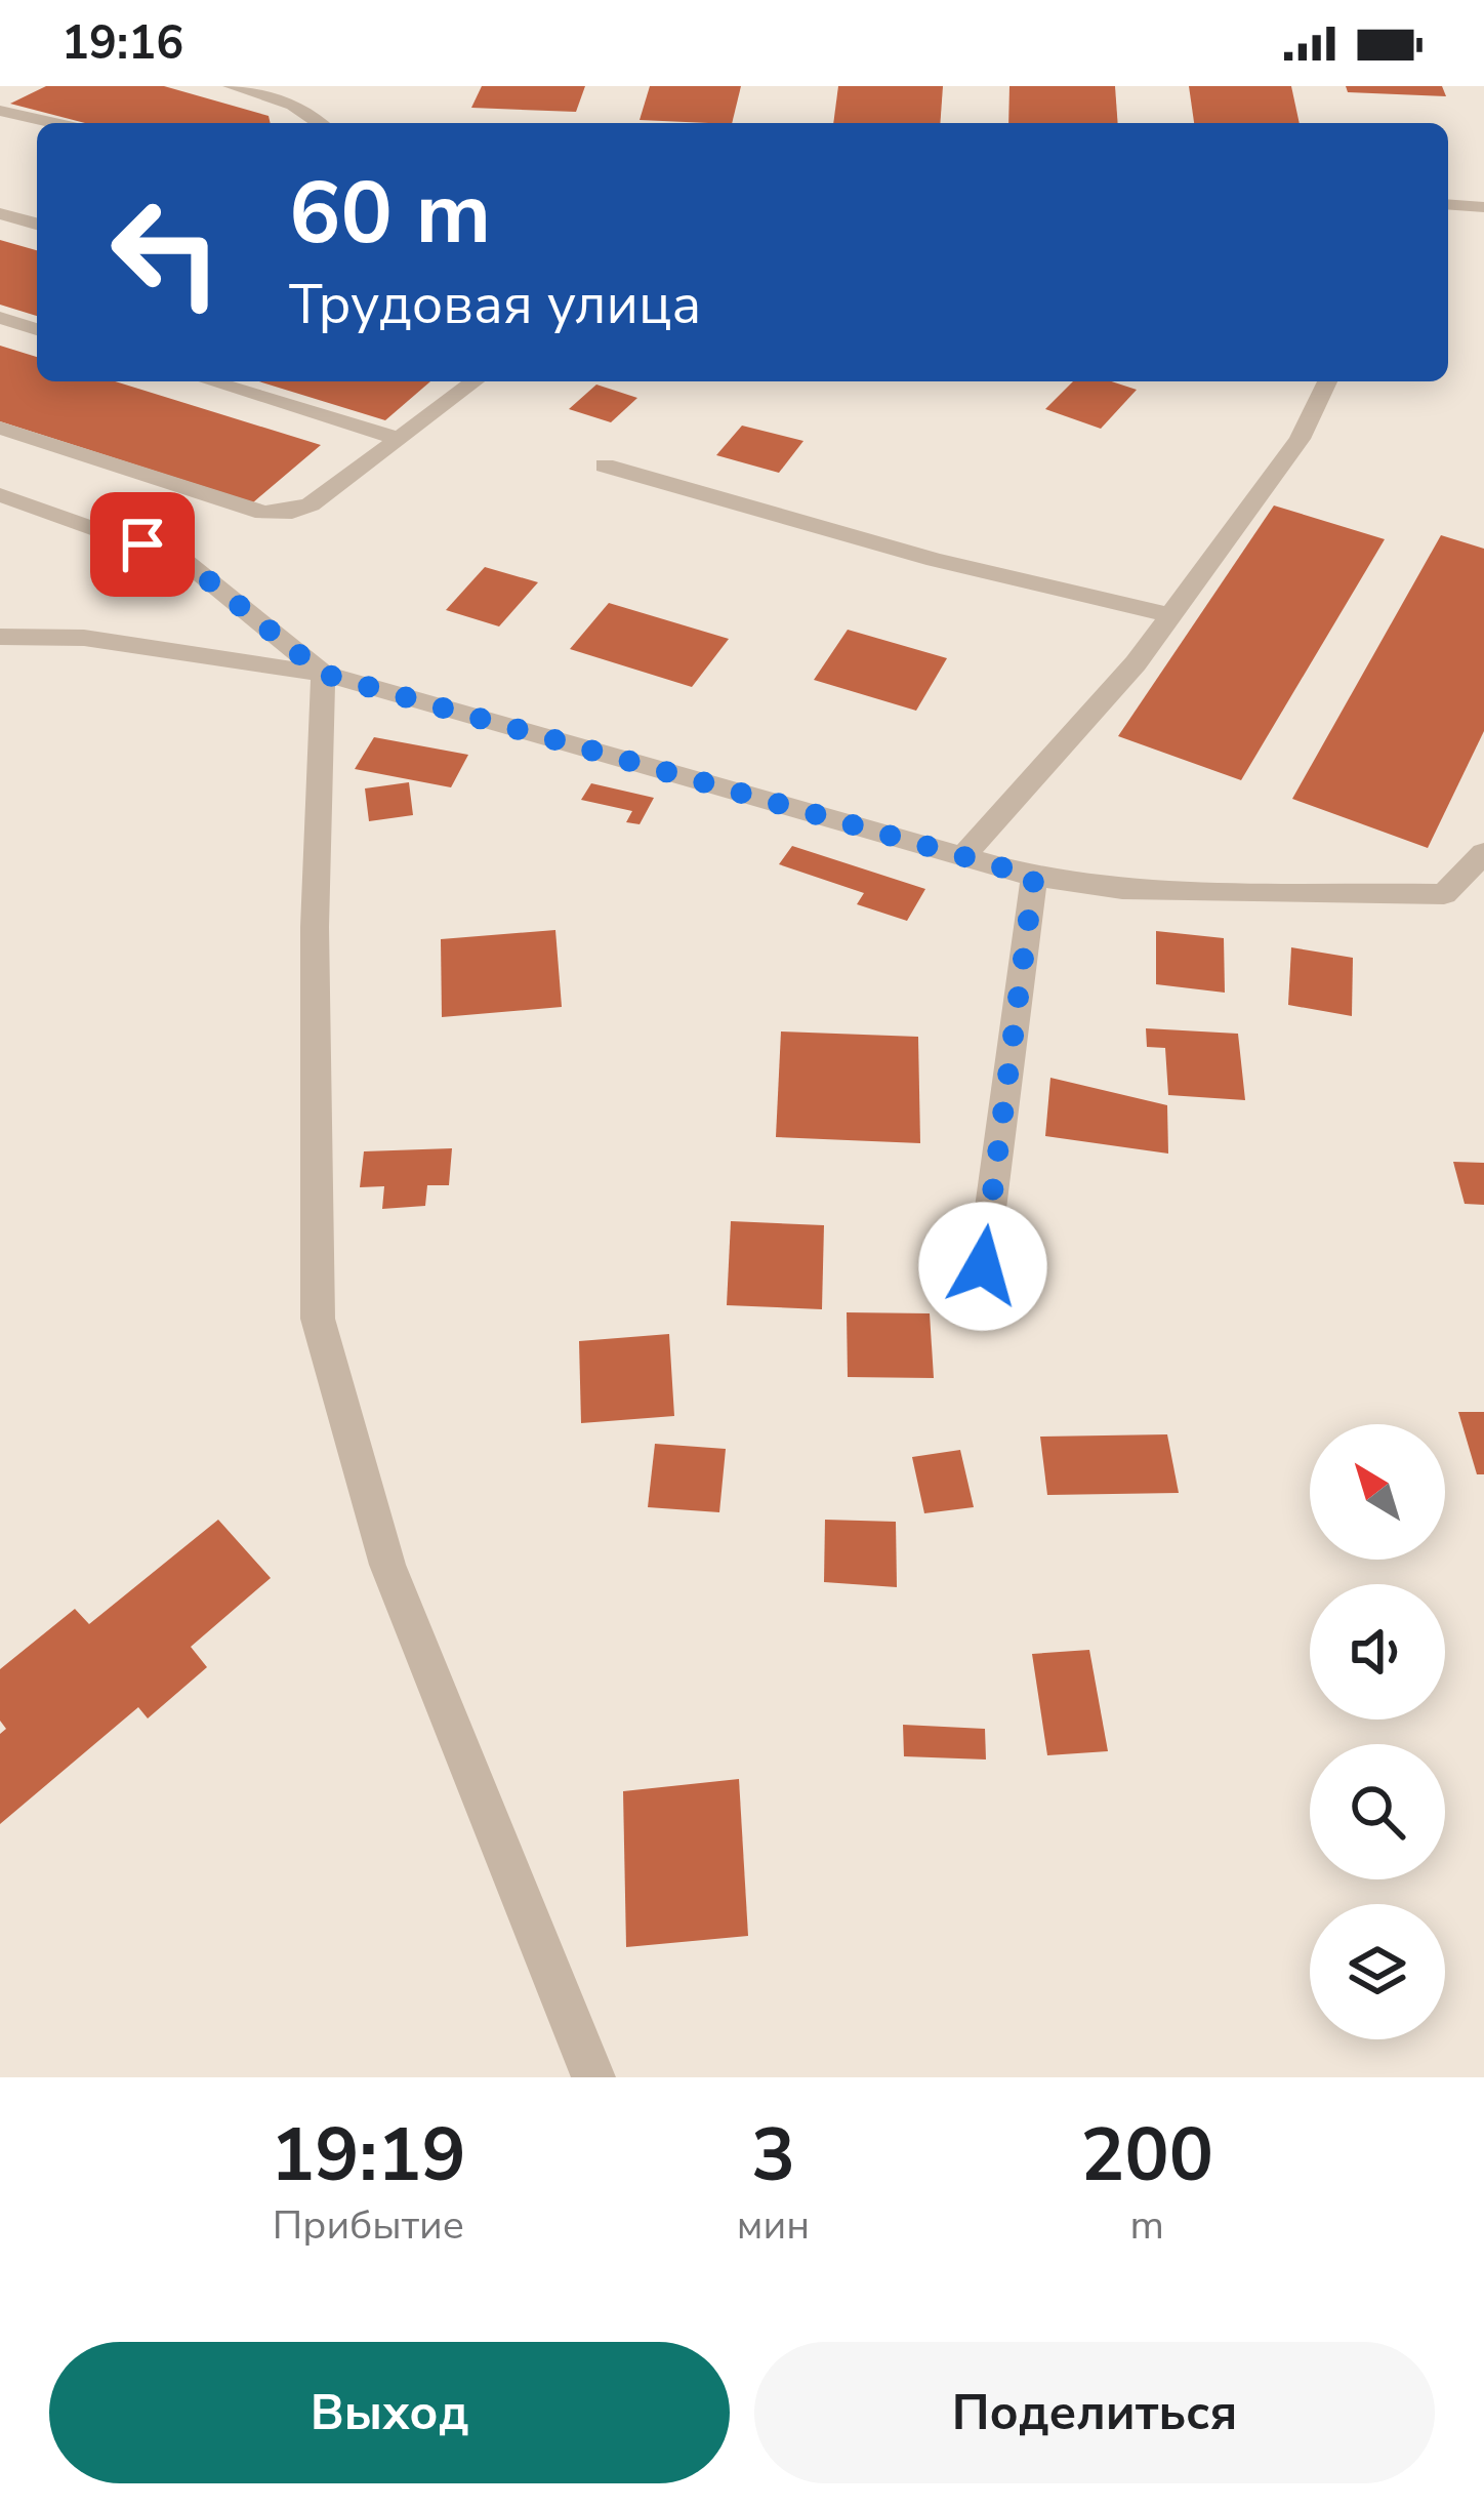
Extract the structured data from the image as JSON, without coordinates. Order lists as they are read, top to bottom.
{
  "north": "top left",
  "page": {
    "status": "19:16",
    "turn": ["60 m", "Трудовая улица"],
    "eta": [
      "19:19",
      "Прибытие",
      "3",
      "мин",
      "200",
      "m"
    ],
    "buttons": ["Выход", "Поделиться"]
  }
}
